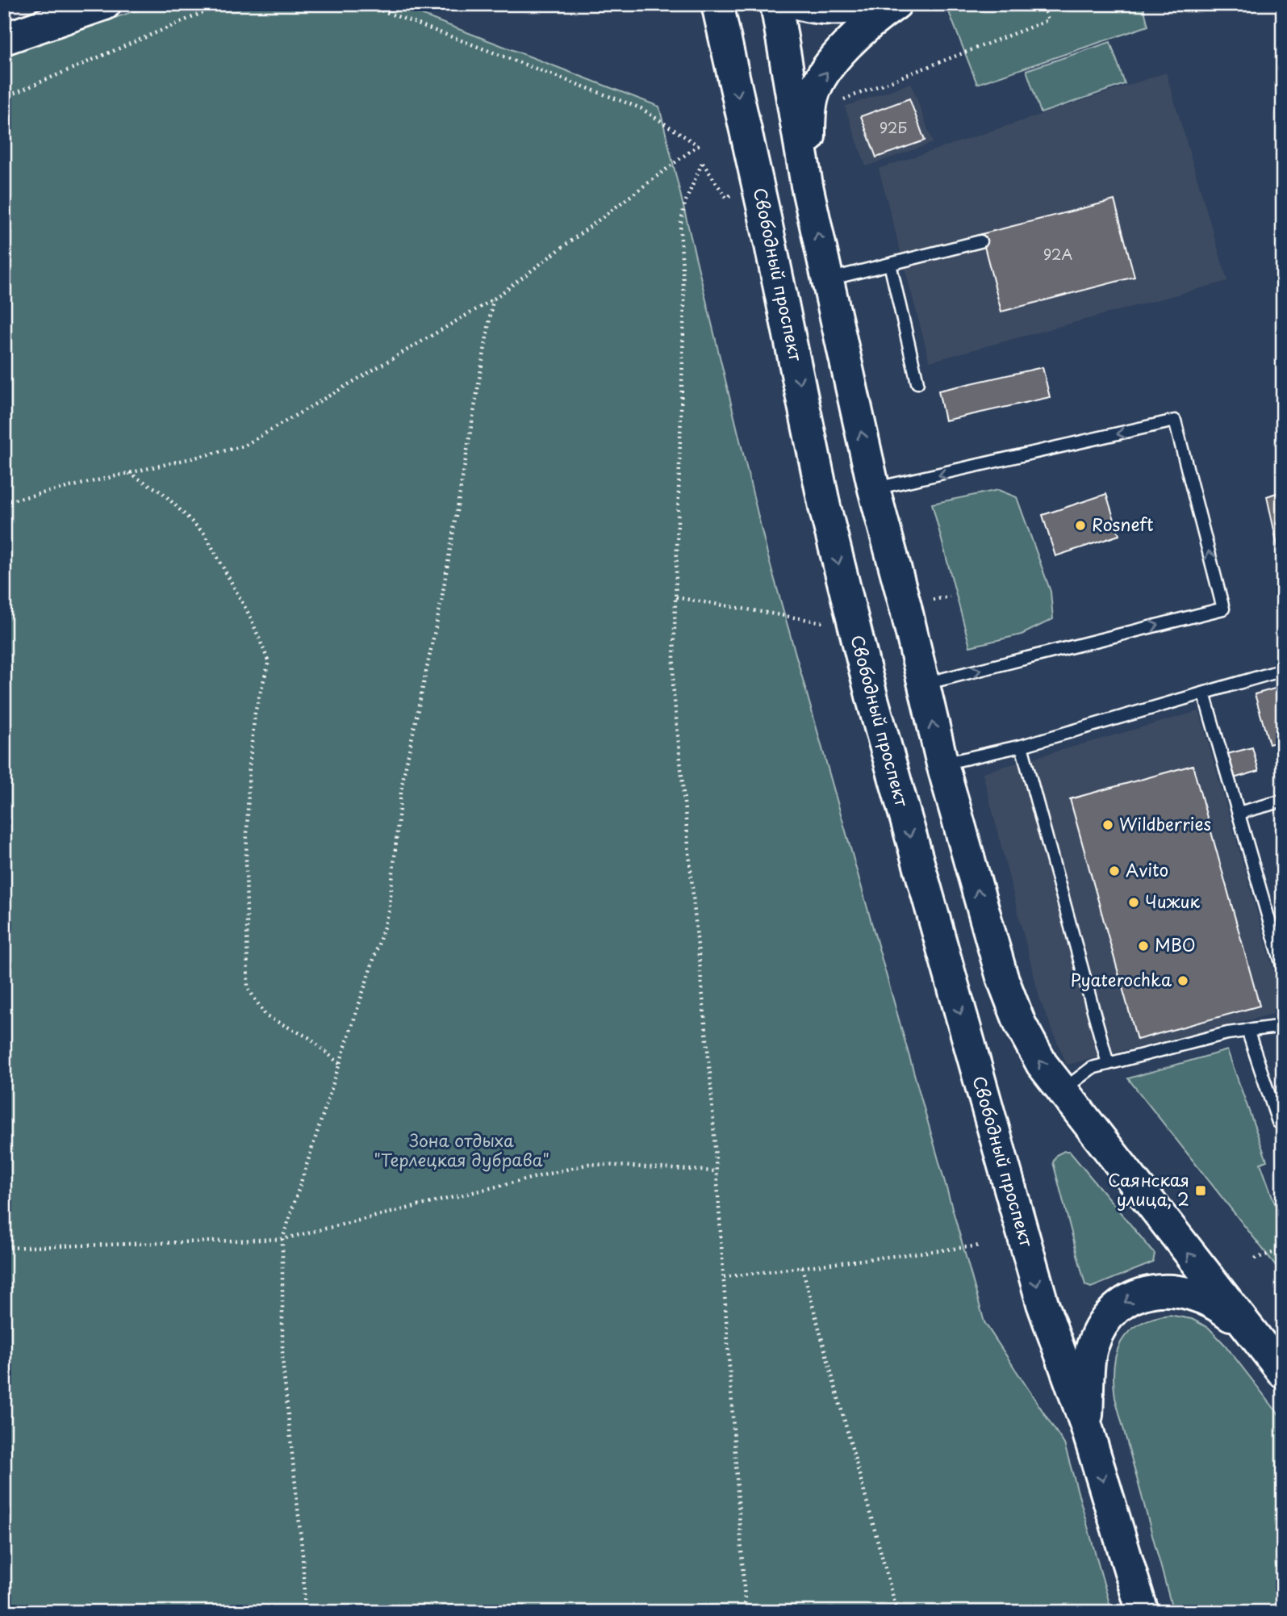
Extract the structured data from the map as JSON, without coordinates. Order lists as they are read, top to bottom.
{
  "streets": {
    "main road": ["Свободный проспект"]
  },
  "parks": ["Зона отдыха \"Терлецкая дубрава\""],
  "places": {
    "other": [
      "Rosneft",
      "Wildberries",
      "Avito",
      "Чижик",
      "МВО",
      "Pyaterochka"
    ],
    "transit": ["Саянская улица, 2"]
  },
  "house_numbers": ["92Б", "92А"]
}
